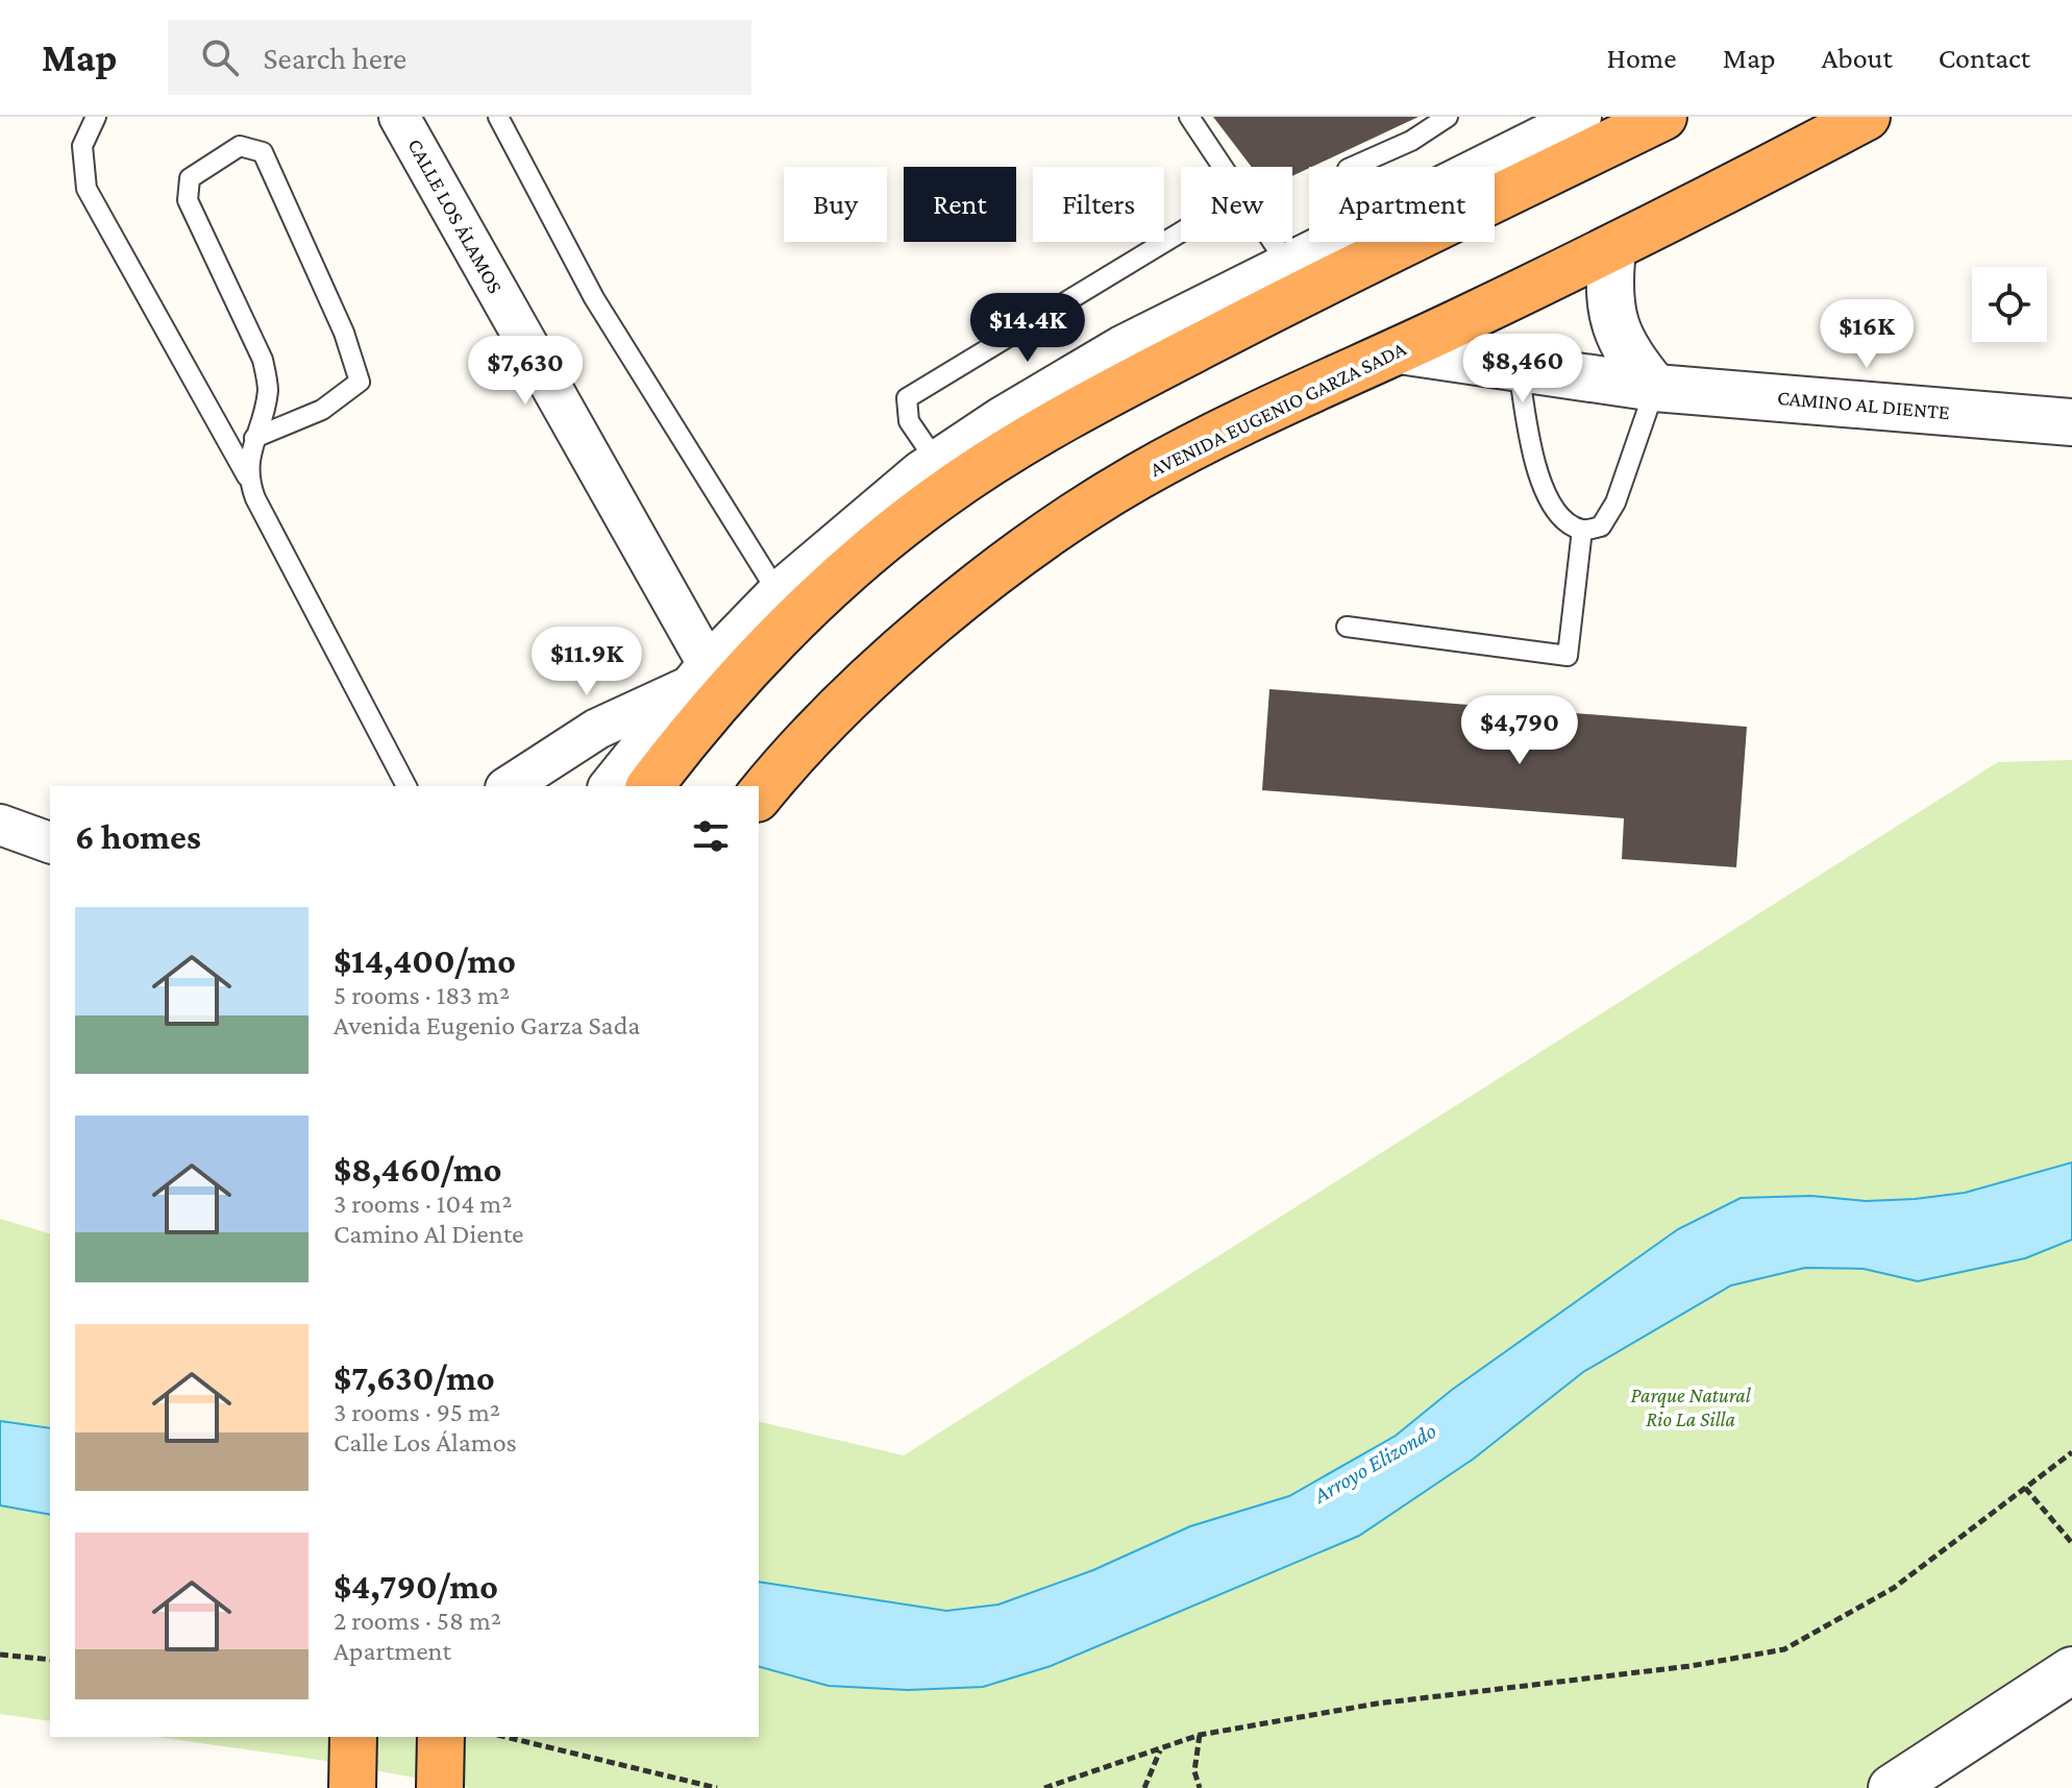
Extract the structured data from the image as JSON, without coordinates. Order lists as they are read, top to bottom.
{
  "streets": {
    "highway": ["AVENIDA EUGENIO GARZA SADA"],
    "street": ["CALLE LOS ÁLAMOS", "CAMINO AL DIENTE"]
  },
  "crossings": [
    ["CAMINO AL DIENTE", "AVENIDA EUGENIO GARZA SADA"]
  ],
  "water": ["Arroyo Elizondo"],
  "parks": ["Parque Natural Rio La Silla"],
  "page": {
    "header": "Map",
    "search": "Search here",
    "nav": [
      "Home",
      "Map",
      "About",
      "Contact"
    ],
    "chip": [
      "Buy",
      "Rent",
      "Filters",
      "New",
      "Apartment"
    ],
    "price": [
      "$14.4K",
      "$16K",
      "$8,460",
      "$7,630",
      "$11.9K",
      "$4,790"
    ],
    "heading": "6 homes",
    "list": [
      {
        "name": "$14,400/mo",
        "note": "5 rooms · 183 m² · Avenida Eugenio Garza Sada"
      },
      {
        "name": "$8,460/mo",
        "note": "3 rooms · 104 m² · Camino Al Diente"
      },
      {
        "name": "$7,630/mo",
        "note": "3 rooms · 95 m² · Calle Los Álamos"
      },
      {
        "name": "$4,790/mo",
        "note": "2 rooms · 58 m² · Apartment"
      }
    ]
  }
}
